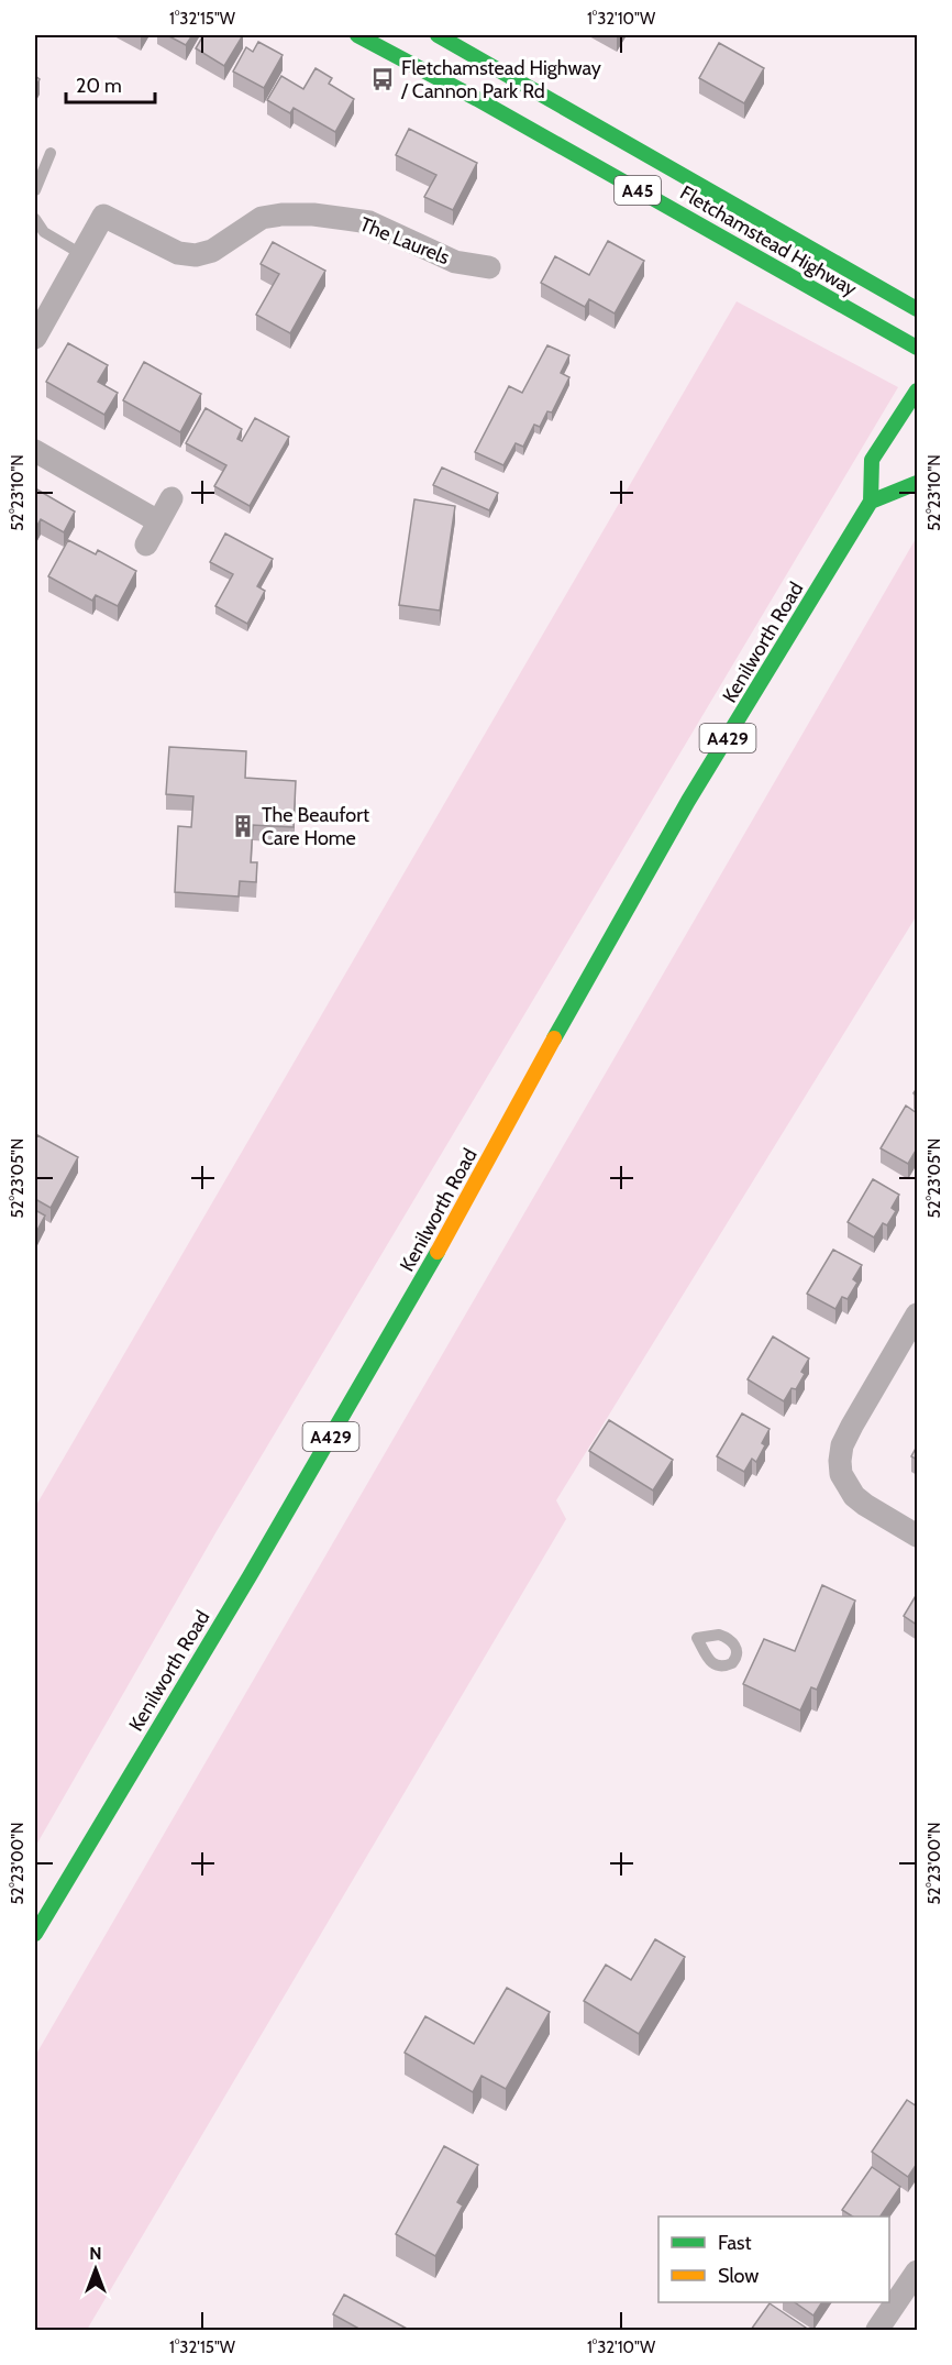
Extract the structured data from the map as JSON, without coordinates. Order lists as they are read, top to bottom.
{
  "streets": {
    "main road": [
      "A45",
      "Fletchamstead Highway",
      "Kenilworth Road",
      "A429"
    ],
    "street": ["The Laurels"]
  },
  "places": {
    "bus stop": ["Fletchamstead Highway / Cannon Park Rd"],
    "building": ["The Beaufort Care Home"]
  },
  "legend": ["Fast", "Slow"],
  "scale_bar": "20 m",
  "north": "top",
  "coordinates": [
    "1°32'15\"W",
    "1°32'10\"W",
    "52°23'10\"N",
    "52°23'05\"N",
    "52°23'00\"N"
  ]
}
